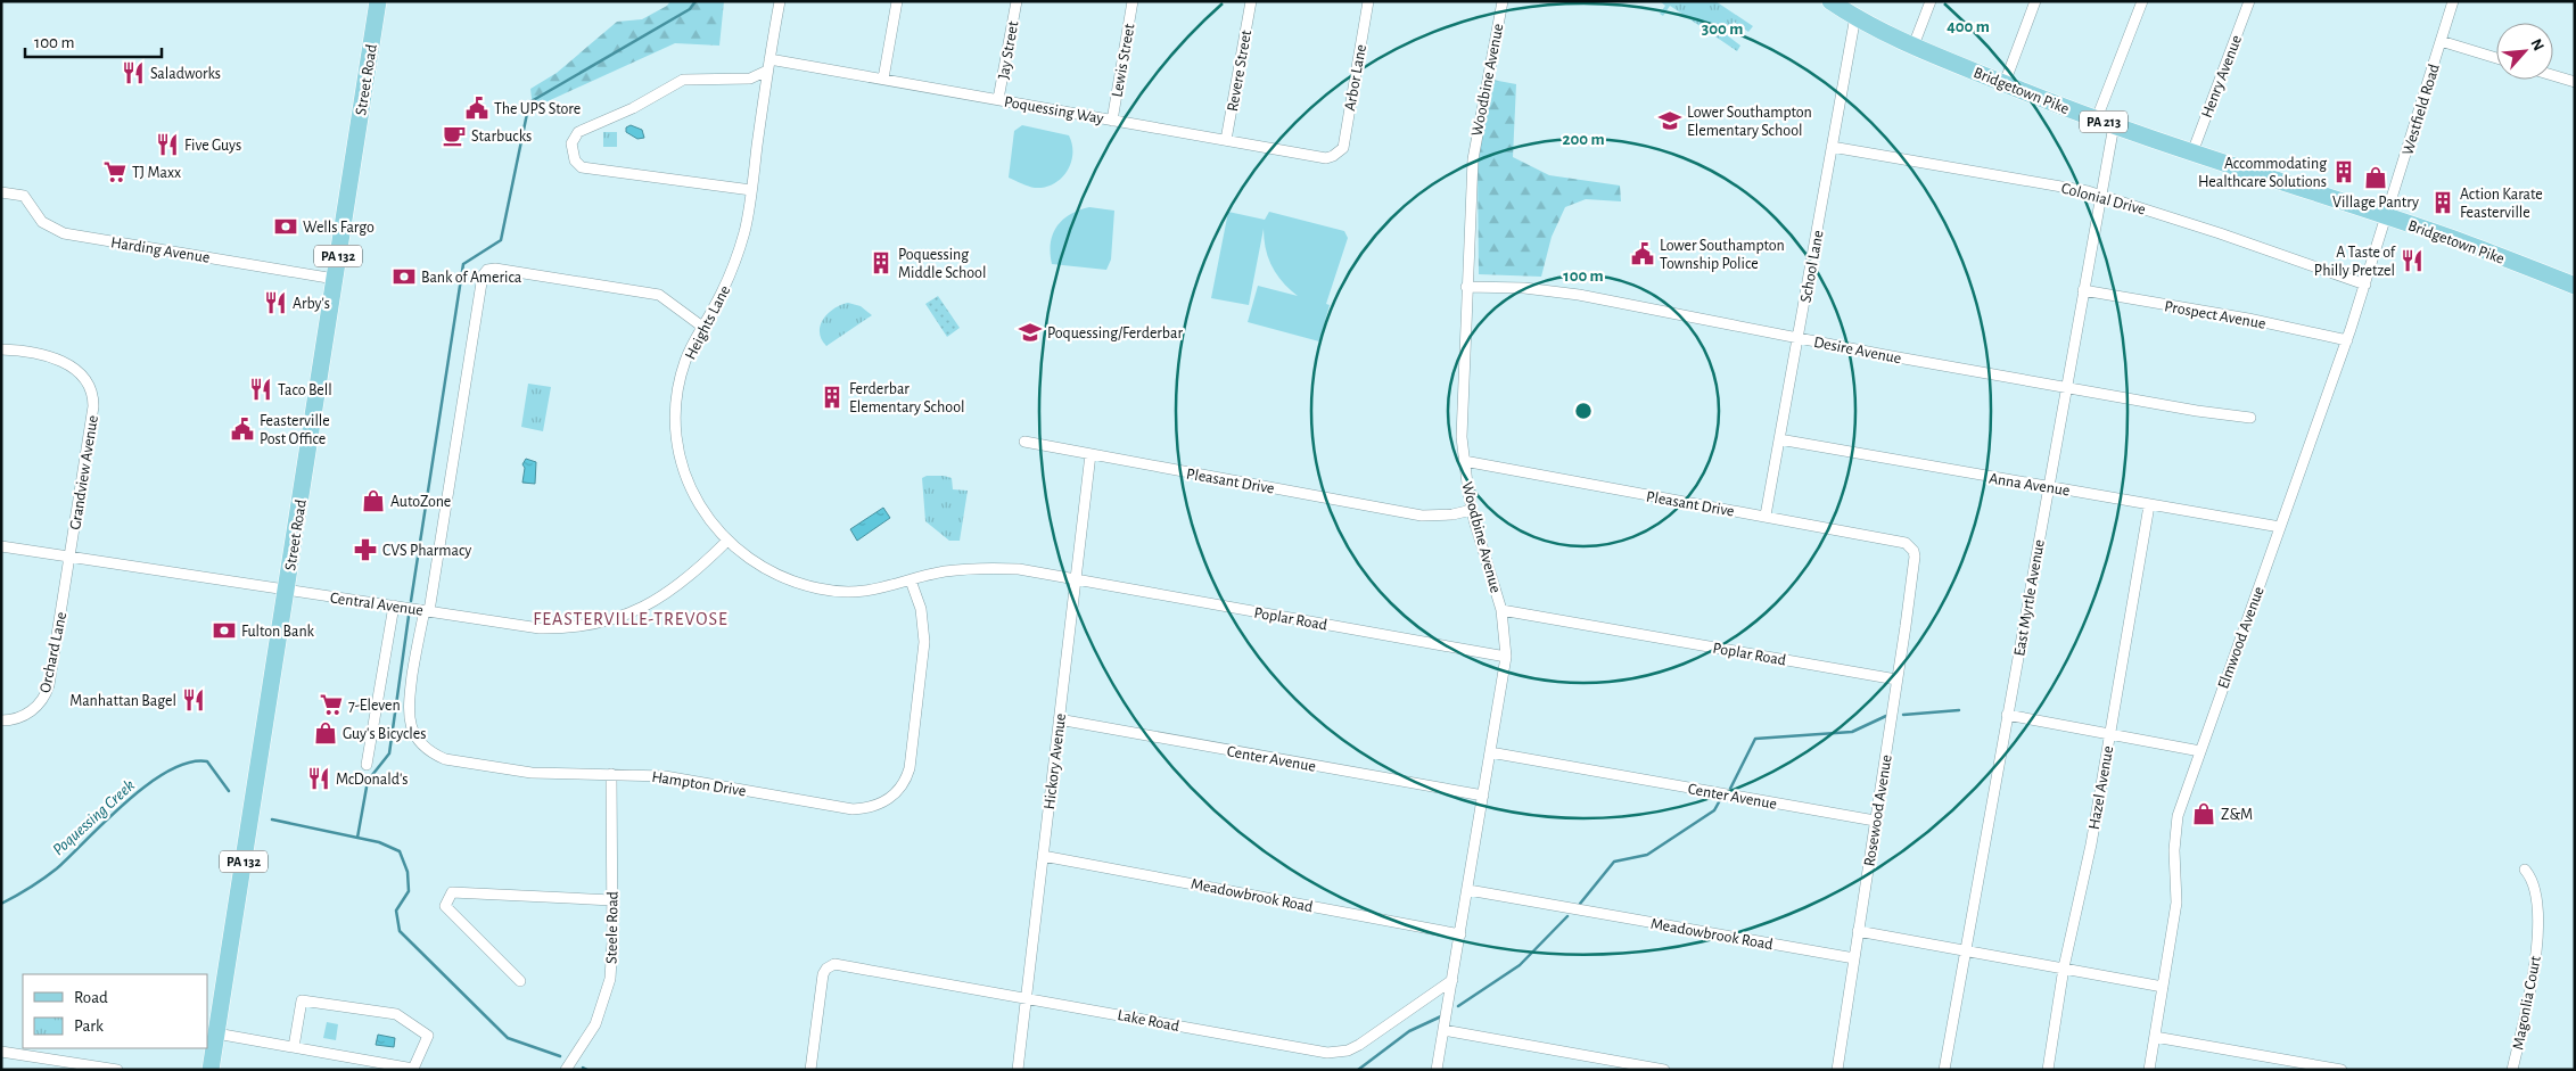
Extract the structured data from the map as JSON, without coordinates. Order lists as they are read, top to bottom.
{
  "streets": {
    "main road": [
      "Street Road",
      "Bridgetown Pike",
      "PA 213",
      "PA 132"
    ],
    "street": [
      "Jay Street",
      "Lewis Street",
      "Revere Street",
      "Henry Avenue",
      "Arbor Lane",
      "Woodbine Avenue",
      "Poquessing Way",
      "Westfield Road",
      "Colonial Drive",
      "Harding Avenue",
      "School Lane",
      "Prospect Avenue",
      "Heights Lane",
      "Desire Avenue",
      "Grandview Avenue",
      "Pleasant Drive",
      "Anna Avenue",
      "East Myrtle Avenue",
      "Central Avenue",
      "Poplar Road",
      "Elmwood Avenue",
      "Orchard Lane",
      "Center Avenue",
      "Hickory Avenue",
      "Hampton Drive",
      "Hazel Avenue",
      "Rosewood Avenue",
      "Meadowbrook Road",
      "Steele Road",
      "Magonlia Court",
      "Lake Road"
    ]
  },
  "crossings": [
    ["Jay Street", "Poquessing Way"],
    ["Lewis Street", "Poquessing Way"],
    ["Revere Street", "Poquessing Way"],
    ["Henry Avenue", "Bridgetown Pike"],
    ["Arbor Lane", "Poquessing Way"],
    ["Street Road", "Harding Avenue"],
    ["Street Road", "Central Avenue"],
    ["Woodbine Avenue", "Desire Avenue"],
    ["Woodbine Avenue", "Pleasant Drive"],
    ["Woodbine Avenue", "Poplar Road"],
    ["Woodbine Avenue", "Center Avenue"],
    ["Woodbine Avenue", "Meadowbrook Road"],
    ["Woodbine Avenue", "Lake Road"],
    ["Bridgetown Pike", "Westfield Road"],
    ["Bridgetown Pike", "School Lane"],
    ["Bridgetown Pike", "East Myrtle Avenue"],
    ["Bridgetown Pike", "Elmwood Avenue"],
    ["Poquessing Way", "Heights Lane"],
    ["Westfield Road", "Elmwood Avenue"],
    ["Colonial Drive", "School Lane"],
    ["Colonial Drive", "East Myrtle Avenue"],
    ["Colonial Drive", "Elmwood Avenue"],
    ["School Lane", "Desire Avenue"],
    ["School Lane", "Pleasant Drive"],
    ["School Lane", "Anna Avenue"],
    ["Prospect Avenue", "East Myrtle Avenue"],
    ["Prospect Avenue", "Elmwood Avenue"],
    ["Heights Lane", "Central Avenue"],
    ["Heights Lane", "Poplar Road"],
    ["Heights Lane", "Hickory Avenue"],
    ["Heights Lane", "Hampton Drive"],
    ["Desire Avenue", "East Myrtle Avenue"],
    ["Grandview Avenue", "Central Avenue"],
    ["Grandview Avenue", "Orchard Lane"],
    ["Pleasant Drive", "Hickory Avenue"],
    ["Pleasant Drive", "Rosewood Avenue"],
    ["Anna Avenue", "East Myrtle Avenue"],
    ["Anna Avenue", "Elmwood Avenue"],
    ["Anna Avenue", "Hazel Avenue"],
    ["Central Avenue", "Orchard Lane"],
    ["Central Avenue", "Hampton Drive"],
    ["Poplar Road", "Hickory Avenue"],
    ["Poplar Road", "Rosewood Avenue"],
    ["Center Avenue", "Hickory Avenue"],
    ["Center Avenue", "Rosewood Avenue"],
    ["Hickory Avenue", "Meadowbrook Road"],
    ["Hickory Avenue", "Lake Road"],
    ["Hampton Drive", "Steele Road"],
    ["Rosewood Avenue", "Meadowbrook Road"]
  ],
  "districts": ["FEASTERVILLE-TREVOSE"],
  "water": ["Poquessing Creek"],
  "places": {
    "restaurant": [
      "Saladworks",
      "Five Guys",
      "A Taste of Philly Pretzel",
      "Arby's",
      "Taco Bell",
      "Manhattan Bagel",
      "McDonald's"
    ],
    "public building": ["The UPS Store", "Lower Southampton Township Police", "Feasterville Post Office"],
    "school or university": ["Lower Southampton Elementary School", "Poquessing/Ferderbar"],
    "cafe": ["Starbucks"],
    "supermarket": ["TJ Maxx", "7-Eleven"],
    "building": [
      "Accommodating Healthcare Solutions",
      "Action Karate Feasterville",
      "Poquessing Middle School",
      "Ferderbar Elementary School"
    ],
    "shop": [
      "Village Pantry",
      "AutoZone",
      "Guy's Bicycles",
      "Z&M"
    ],
    "bank": ["Wells Fargo", "Bank of America", "Fulton Bank"],
    "pharmacy": ["CVS Pharmacy"]
  },
  "legend": ["Road", "Park"],
  "scale_bar": "100 m",
  "north": "top right",
  "rings": [
    "400 m",
    "300 m",
    "200 m",
    "100 m"
  ]
}
